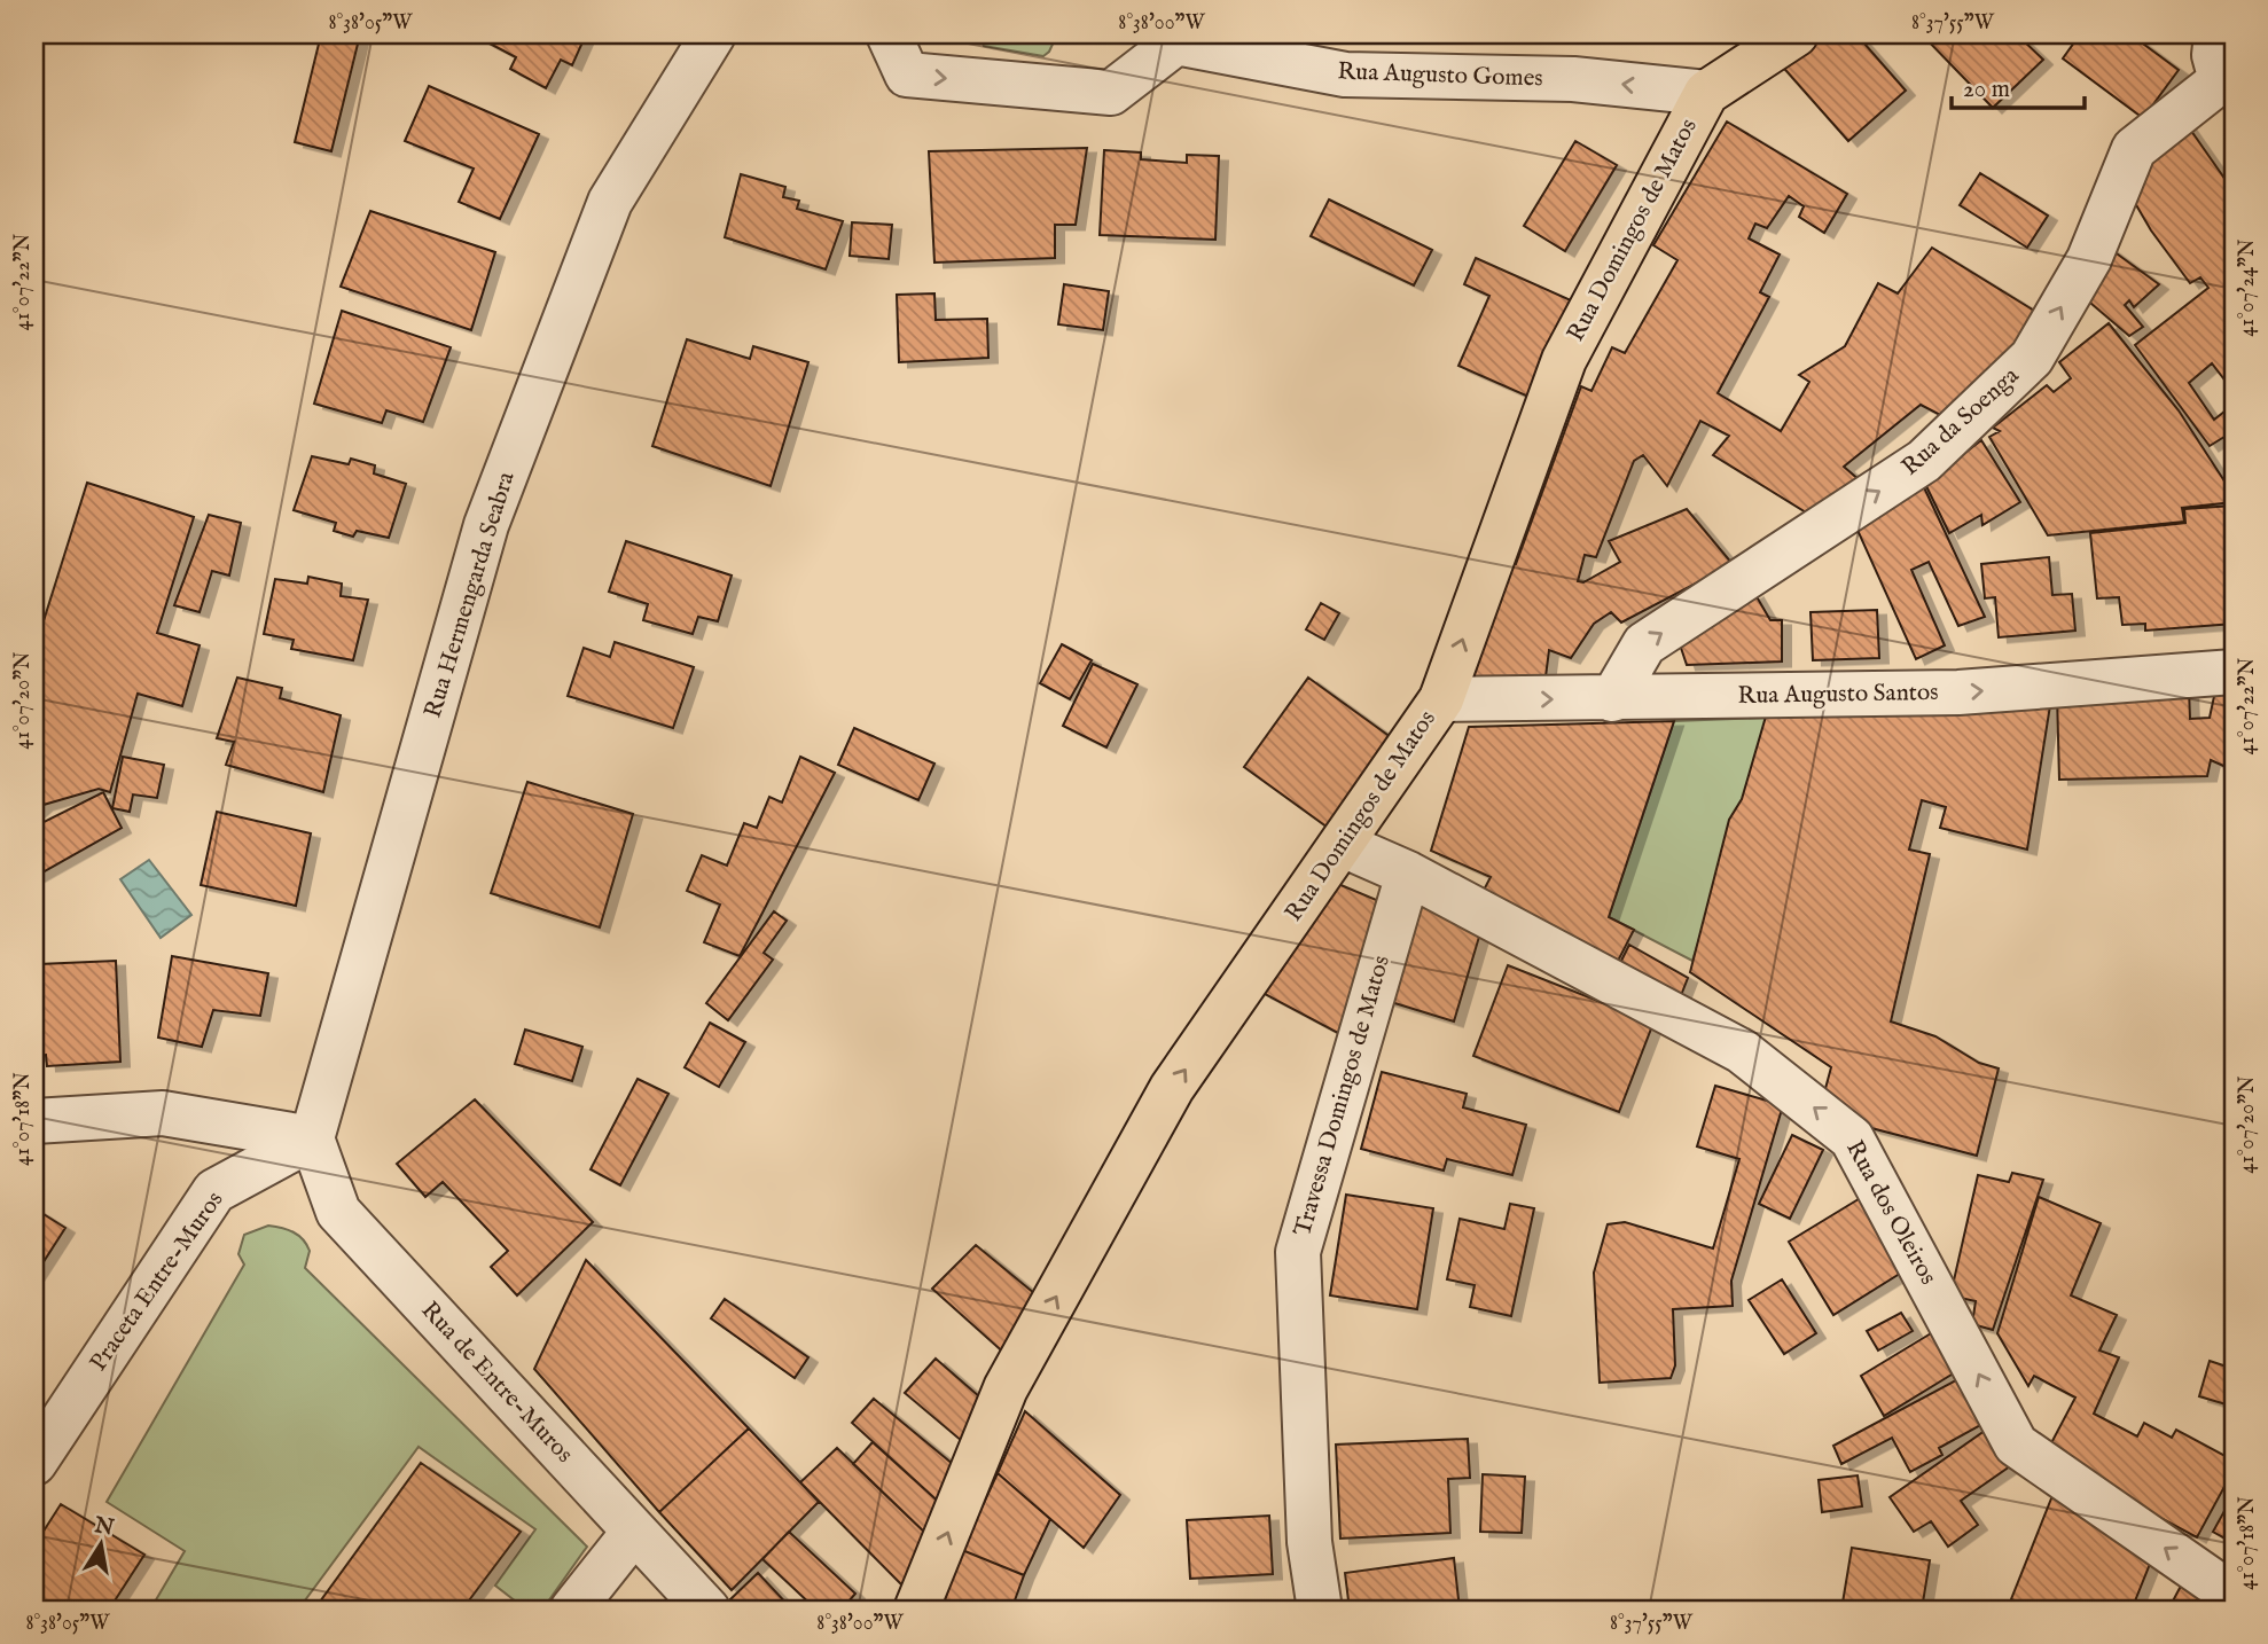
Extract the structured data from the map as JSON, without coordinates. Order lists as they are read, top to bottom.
{
  "streets": {
    "main road": ["Rua Domingos de Matos"],
    "street": [
      "Rua Augusto Gomes",
      "Rua da Soenga",
      "Rua Hermengarda Seabra",
      "Rua Augusto Santos",
      "Travessa Domingos de Matos",
      "Rua dos Oleiros",
      "Praceta Entre-Muros",
      "Rua de Entre-Muros"
    ]
  },
  "crossings": [
    ["Rua Augusto Gomes", "Rua Domingos de Matos"],
    ["Rua Domingos de Matos", "Rua Augusto Santos"],
    ["Rua Domingos de Matos", "Rua dos Oleiros"],
    ["Rua da Soenga", "Rua Augusto Santos"],
    ["Rua Hermengarda Seabra", "Praceta Entre-Muros"],
    ["Rua Hermengarda Seabra", "Rua de Entre-Muros"],
    ["Travessa Domingos de Matos", "Rua dos Oleiros"],
    ["Praceta Entre-Muros", "Rua de Entre-Muros"]
  ],
  "one_way": [
    "Rua Domingos de Matos",
    "Rua da Soenga",
    "Rua Augusto Santos",
    "Rua dos Oleiros"
  ],
  "scale_bar": "20 m",
  "north": "top",
  "coordinates": [
    "8°38'05\"W",
    "8°38'00\"W",
    "8°37'55\"W",
    "41°07'22\"N",
    "41°07'24\"N",
    "41°07'20\"N",
    "41°07'18\"N"
  ]
}
